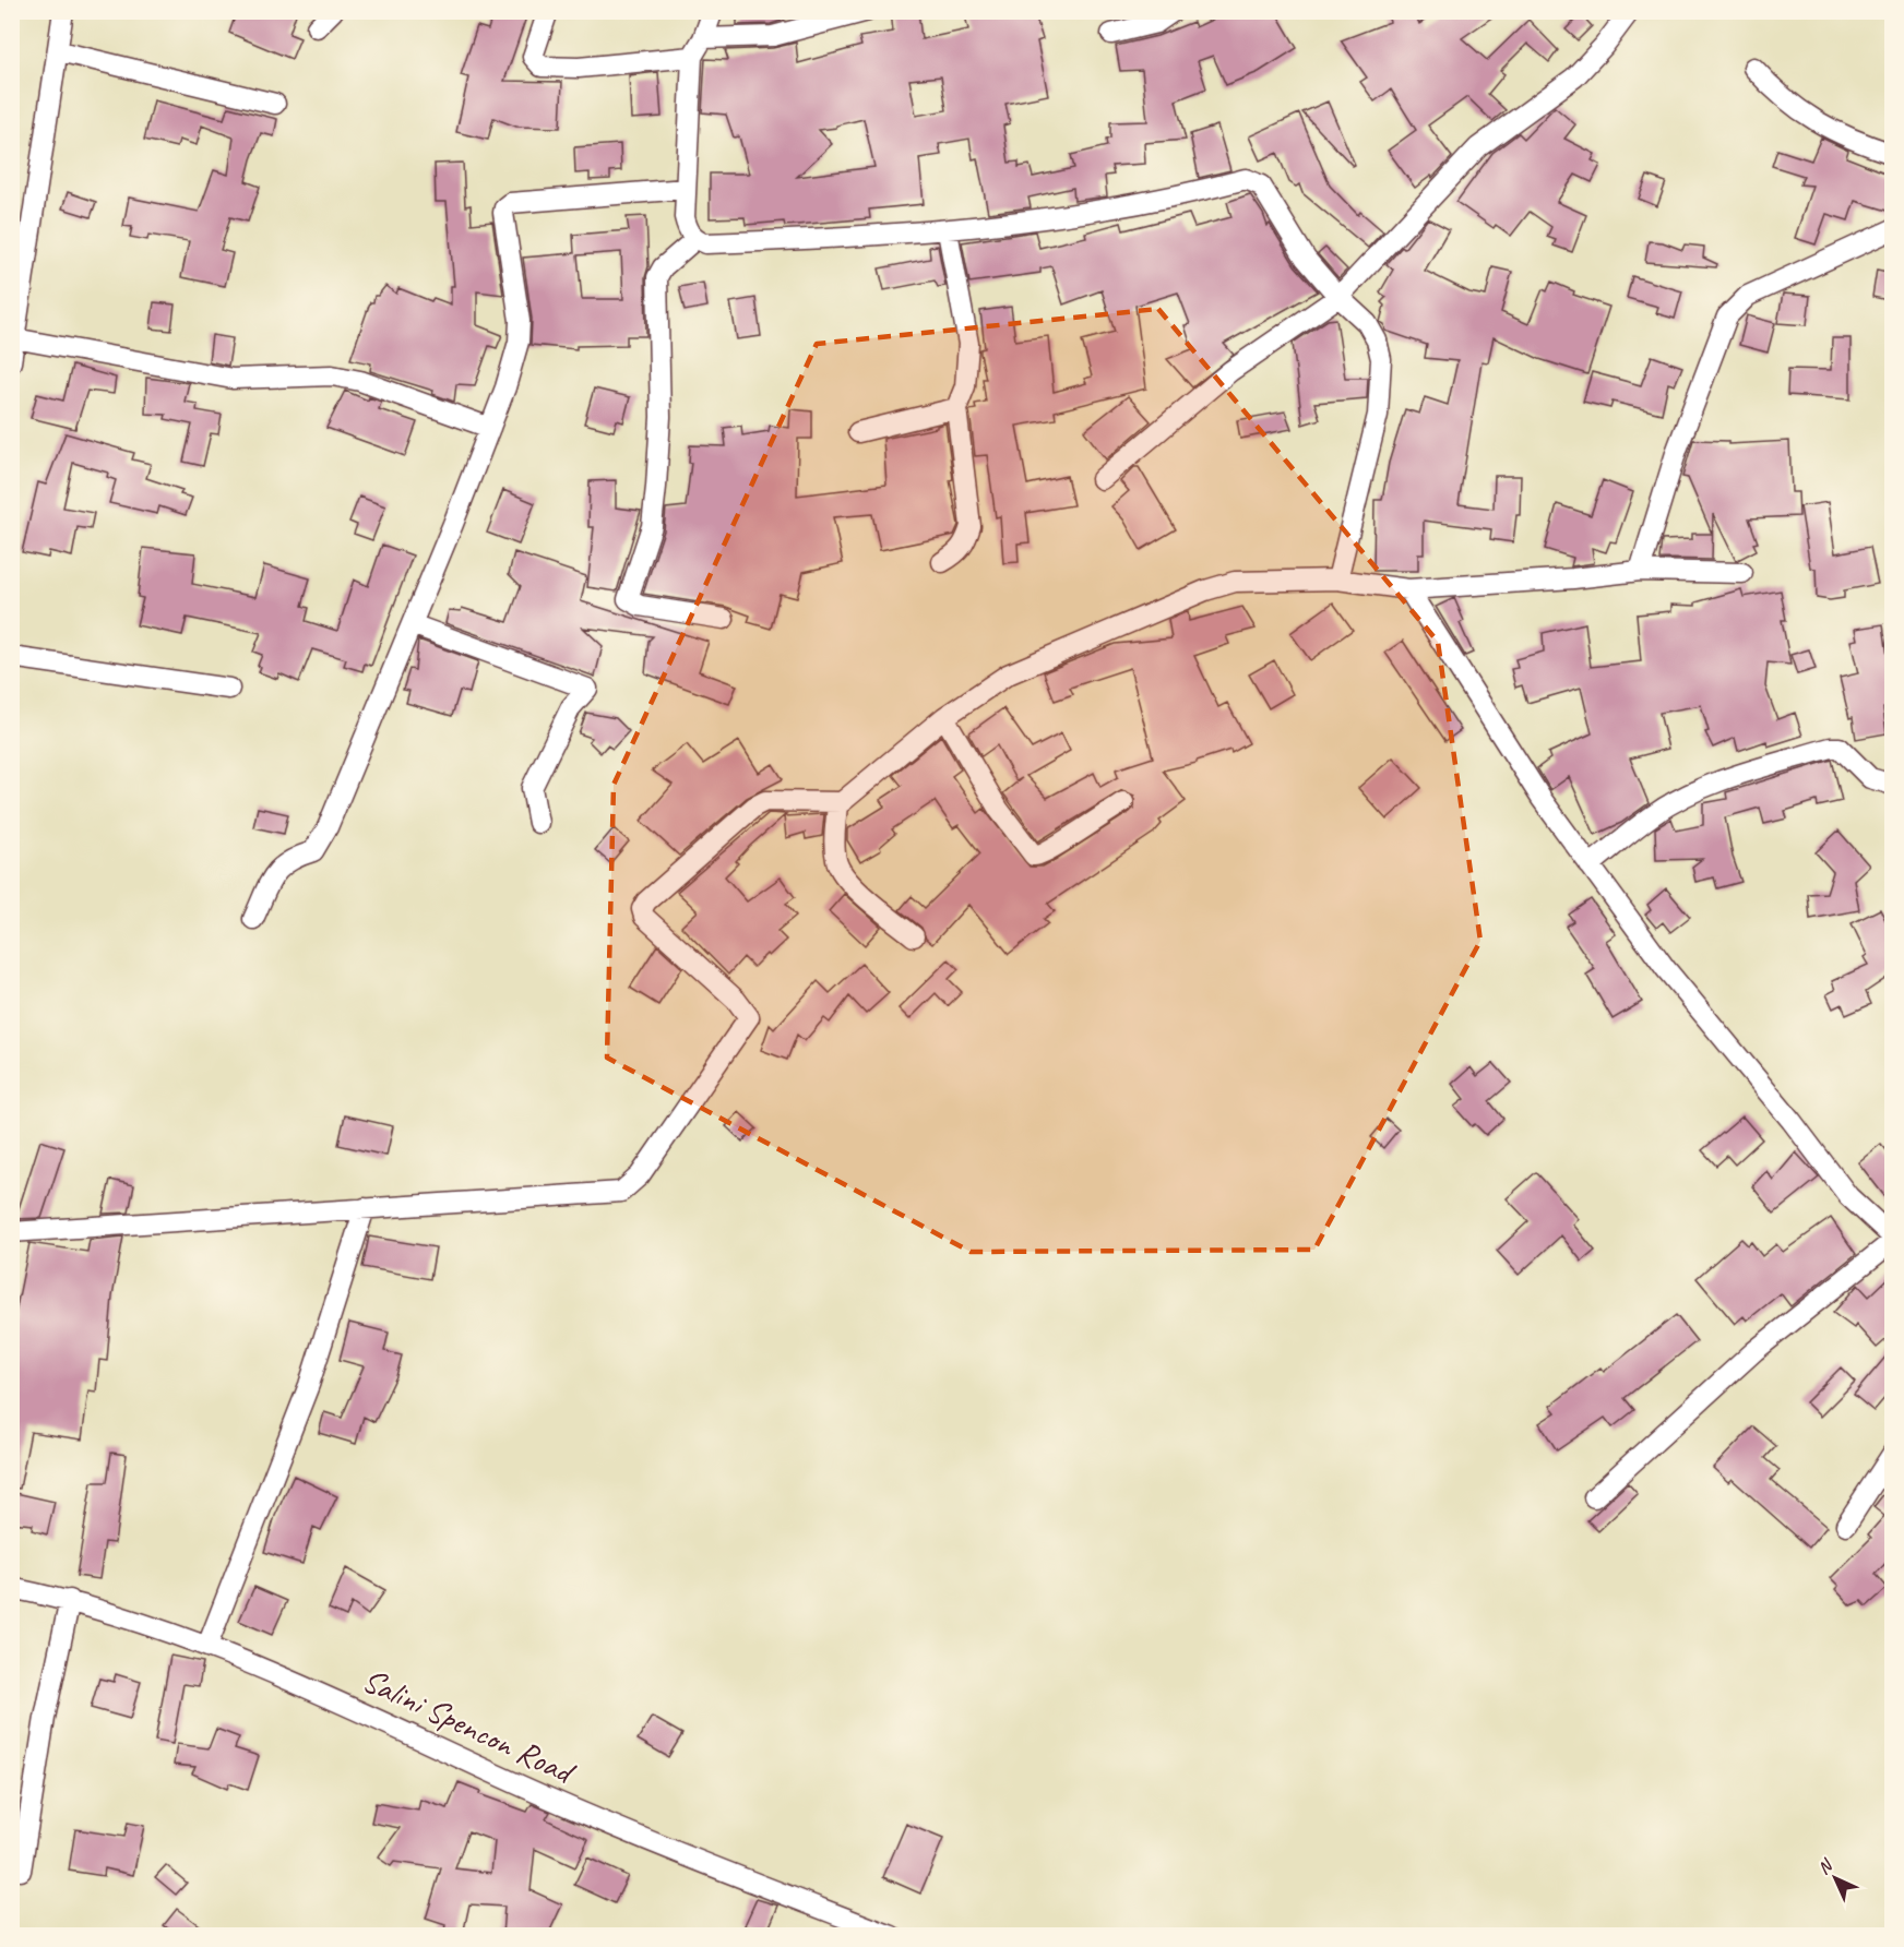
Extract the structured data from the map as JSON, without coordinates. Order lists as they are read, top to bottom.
{
  "streets": {
    "street": ["Salini Spencon Road"]
  },
  "north": "top left"
}
